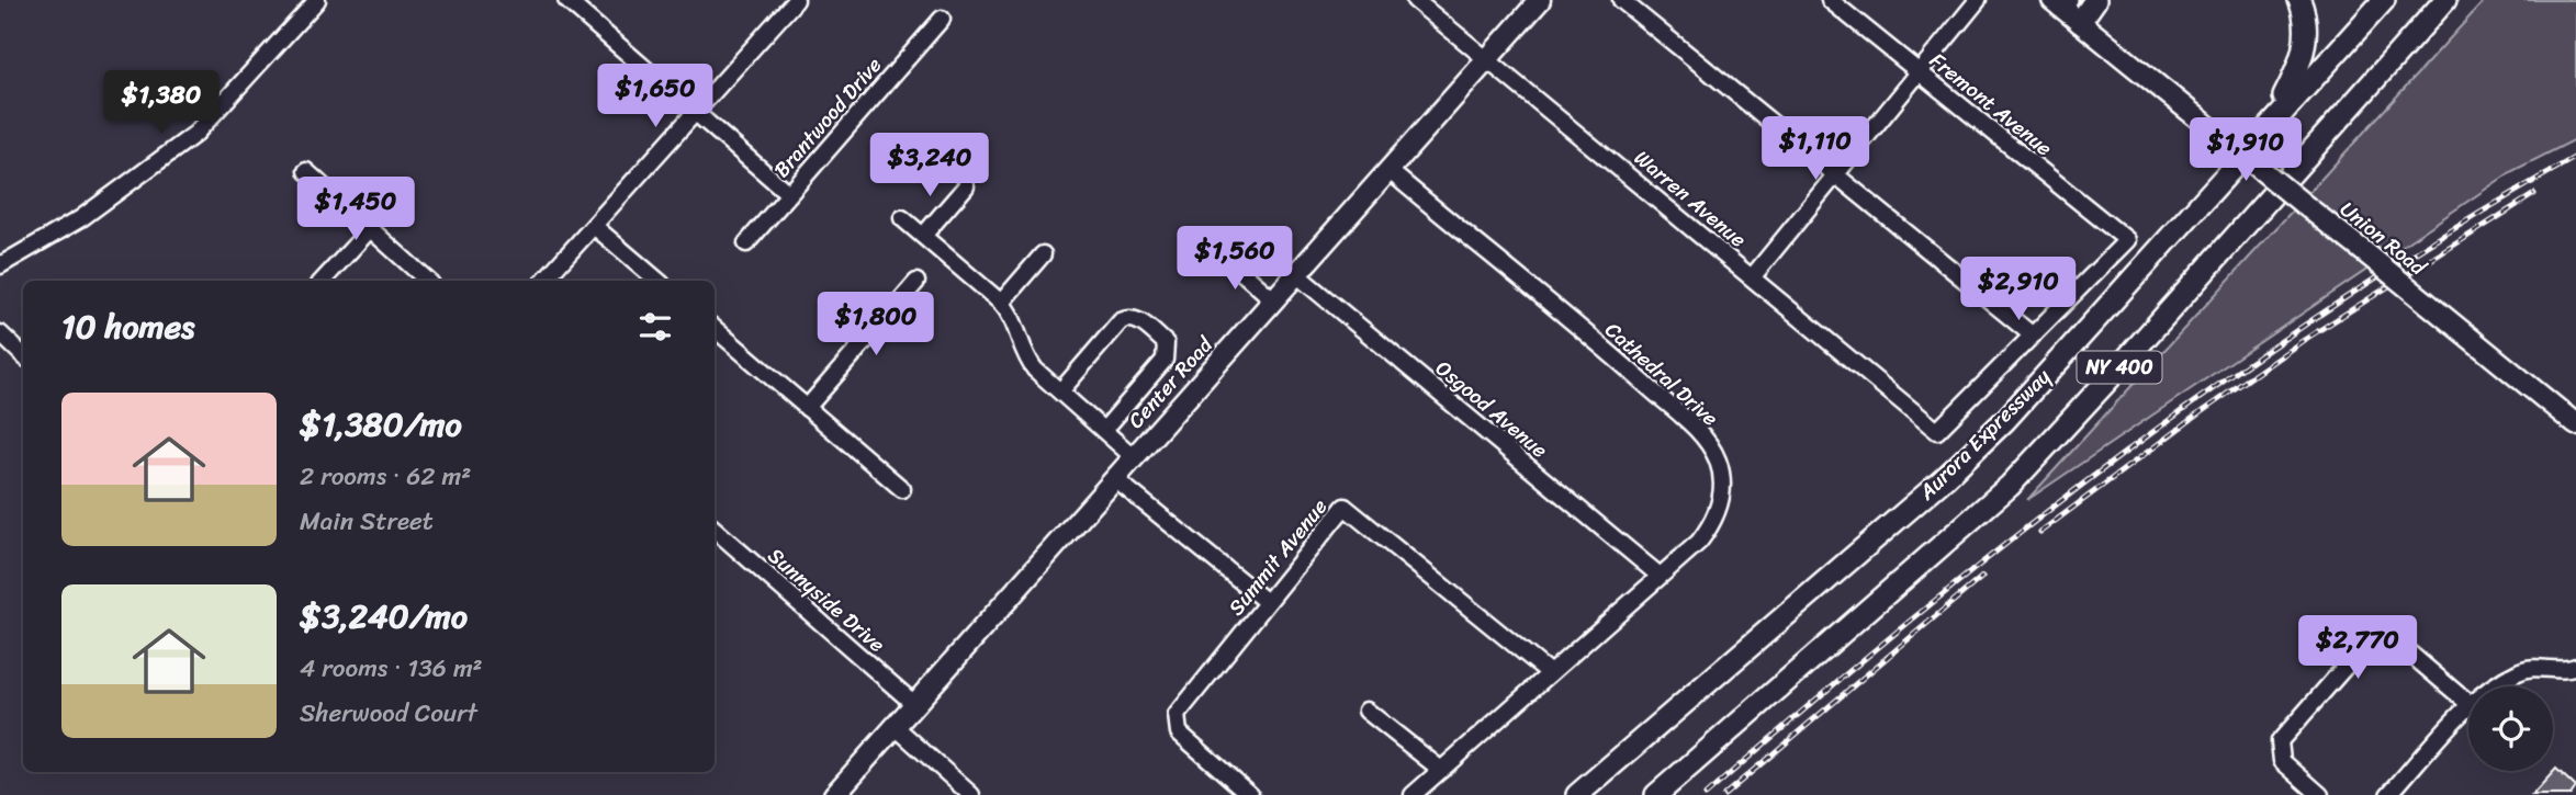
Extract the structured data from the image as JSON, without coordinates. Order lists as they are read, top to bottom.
{
  "streets": {
    "highway": ["NY 400", "Aurora Expressway"],
    "main road": ["Union Road", "Center Road"],
    "street": [
      "Fremont Avenue",
      "Brantwood Drive",
      "Warren Avenue",
      "Cathedral Drive",
      "Osgood Avenue",
      "Summit Avenue",
      "Sunnyside Drive"
    ]
  },
  "crossings": [
    ["Fremont Avenue", "Warren Avenue"],
    ["Warren Avenue", "Center Road"],
    ["Cathedral Drive", "Center Road"],
    ["Cathedral Drive", "Osgood Avenue"],
    ["Cathedral Drive", "Summit Avenue"],
    ["Center Road", "Osgood Avenue"],
    ["Center Road", "Sunnyside Drive"]
  ],
  "page": {
    "price": [
      "$1,650",
      "$1,380",
      "$1,110",
      "$1,910",
      "$3,240",
      "$1,450",
      "$1,560",
      "$2,910",
      "$1,800",
      "$2,770"
    ],
    "heading": "10 homes",
    "list": [
      {
        "name": "$1,380/mo",
        "note": "2 rooms · 62 m² · Main Street"
      },
      {
        "name": "$3,240/mo",
        "note": "4 rooms · 136 m² · Sherwood Court"
      }
    ]
  }
}
